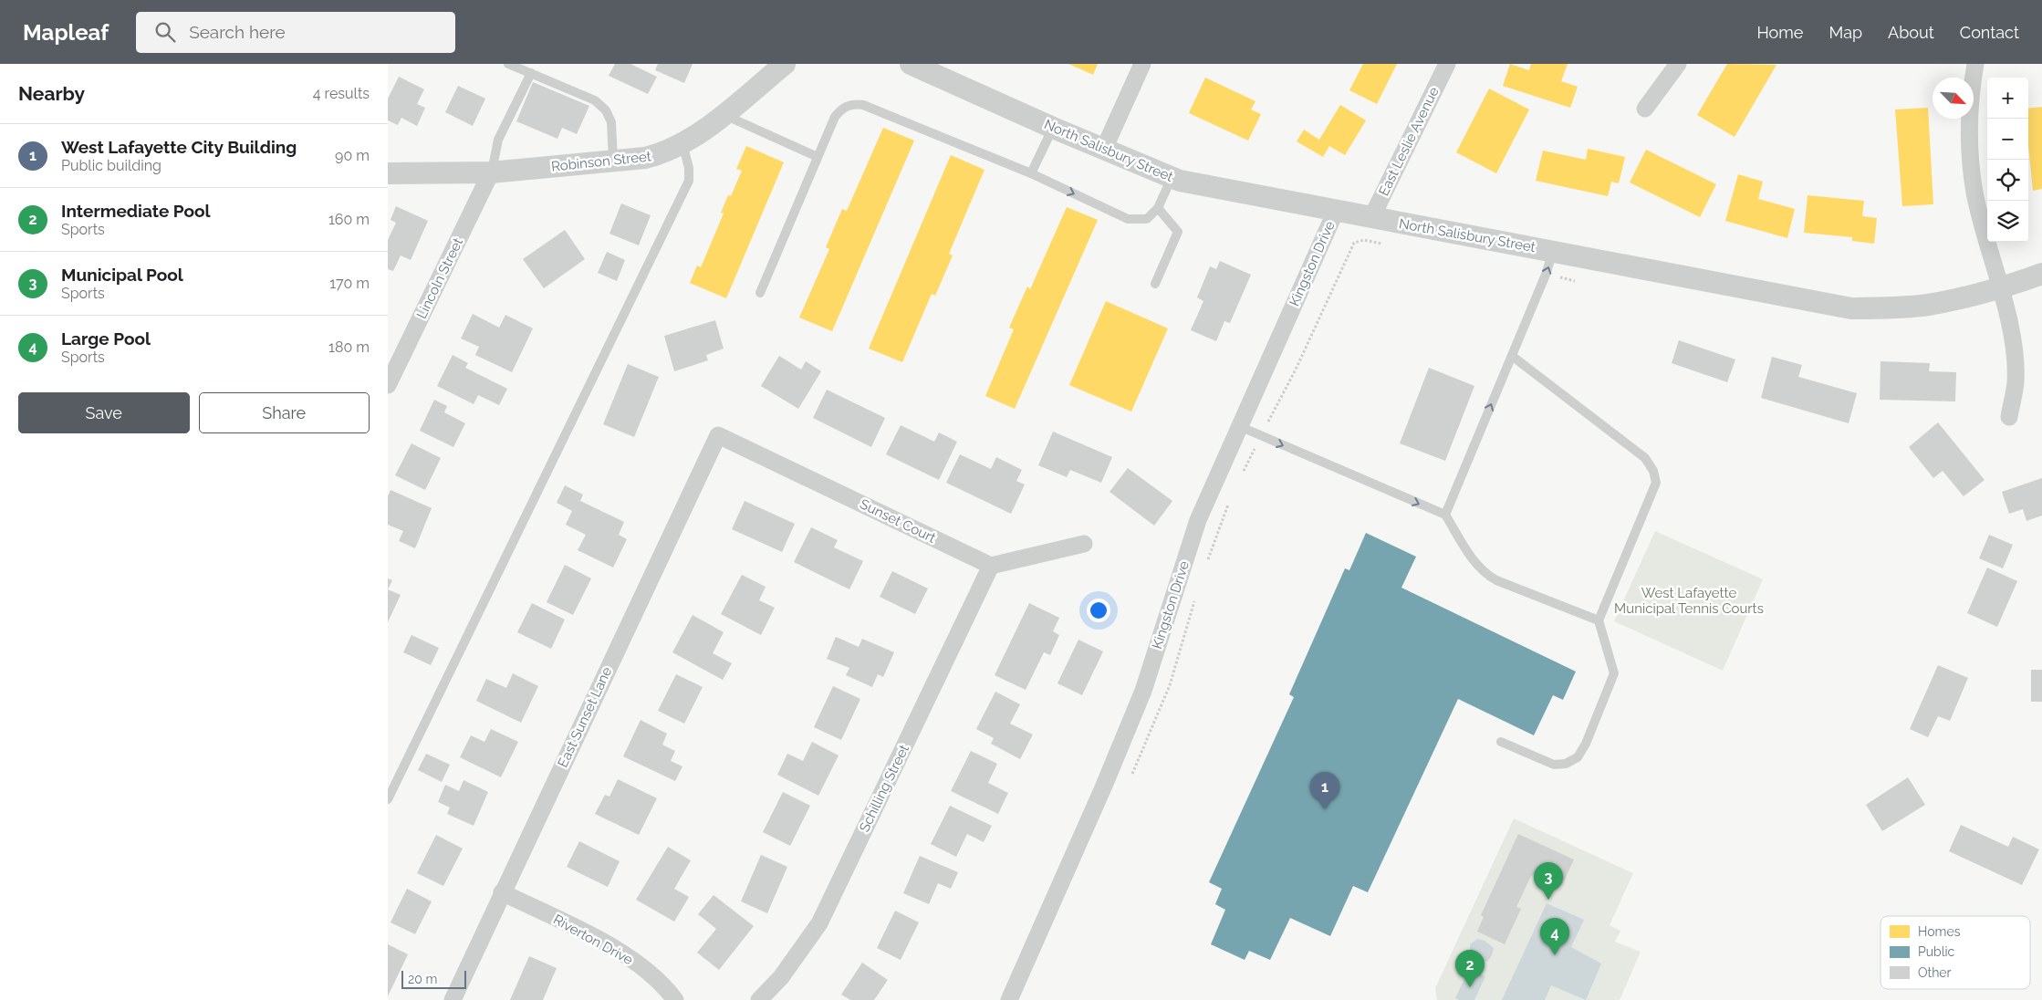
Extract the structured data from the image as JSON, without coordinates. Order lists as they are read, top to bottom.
{
  "streets": {
    "street": [
      "East Leslie Avenue",
      "North Salisbury Street",
      "Robinson Street",
      "Kingston Drive",
      "Lincoln Street",
      "Sunset Court",
      "East Sunset Lane",
      "Schilling Street",
      "Riverton Drive"
    ]
  },
  "crossings": [
    ["East Leslie Avenue", "North Salisbury Street"],
    ["North Salisbury Street", "Kingston Drive"],
    ["Robinson Street", "Lincoln Street"],
    ["Sunset Court", "East Sunset Lane"],
    ["Sunset Court", "Schilling Street"],
    ["East Sunset Lane", "Riverton Drive"]
  ],
  "parks": ["West Lafayette Municipal Tennis Courts"],
  "legend": ["Homes", "Public", "Other"],
  "scale_bar": "20 m",
  "north": "bottom right",
  "page": {
    "header": "Mapleaf",
    "search": "Search here",
    "nav": [
      "Home",
      "Map",
      "About",
      "Contact"
    ],
    "heading": ["Nearby", "4 results"],
    "map_buttons": ["+", "−"],
    "list": [
      {
        "mark": "1",
        "name": "West Lafayette City Building",
        "note": "Public building",
        "value": "90 m"
      },
      {
        "mark": "2",
        "name": "Intermediate Pool",
        "note": "Sports",
        "value": "160 m"
      },
      {
        "mark": "3",
        "name": "Municipal Pool",
        "note": "Sports",
        "value": "170 m"
      },
      {
        "mark": "4",
        "name": "Large Pool",
        "note": "Sports",
        "value": "180 m"
      }
    ],
    "buttons": ["Save", "Share"],
    "pins": [
      "1",
      "3",
      "4",
      "2"
    ],
    "scale": "20 m"
  }
}
